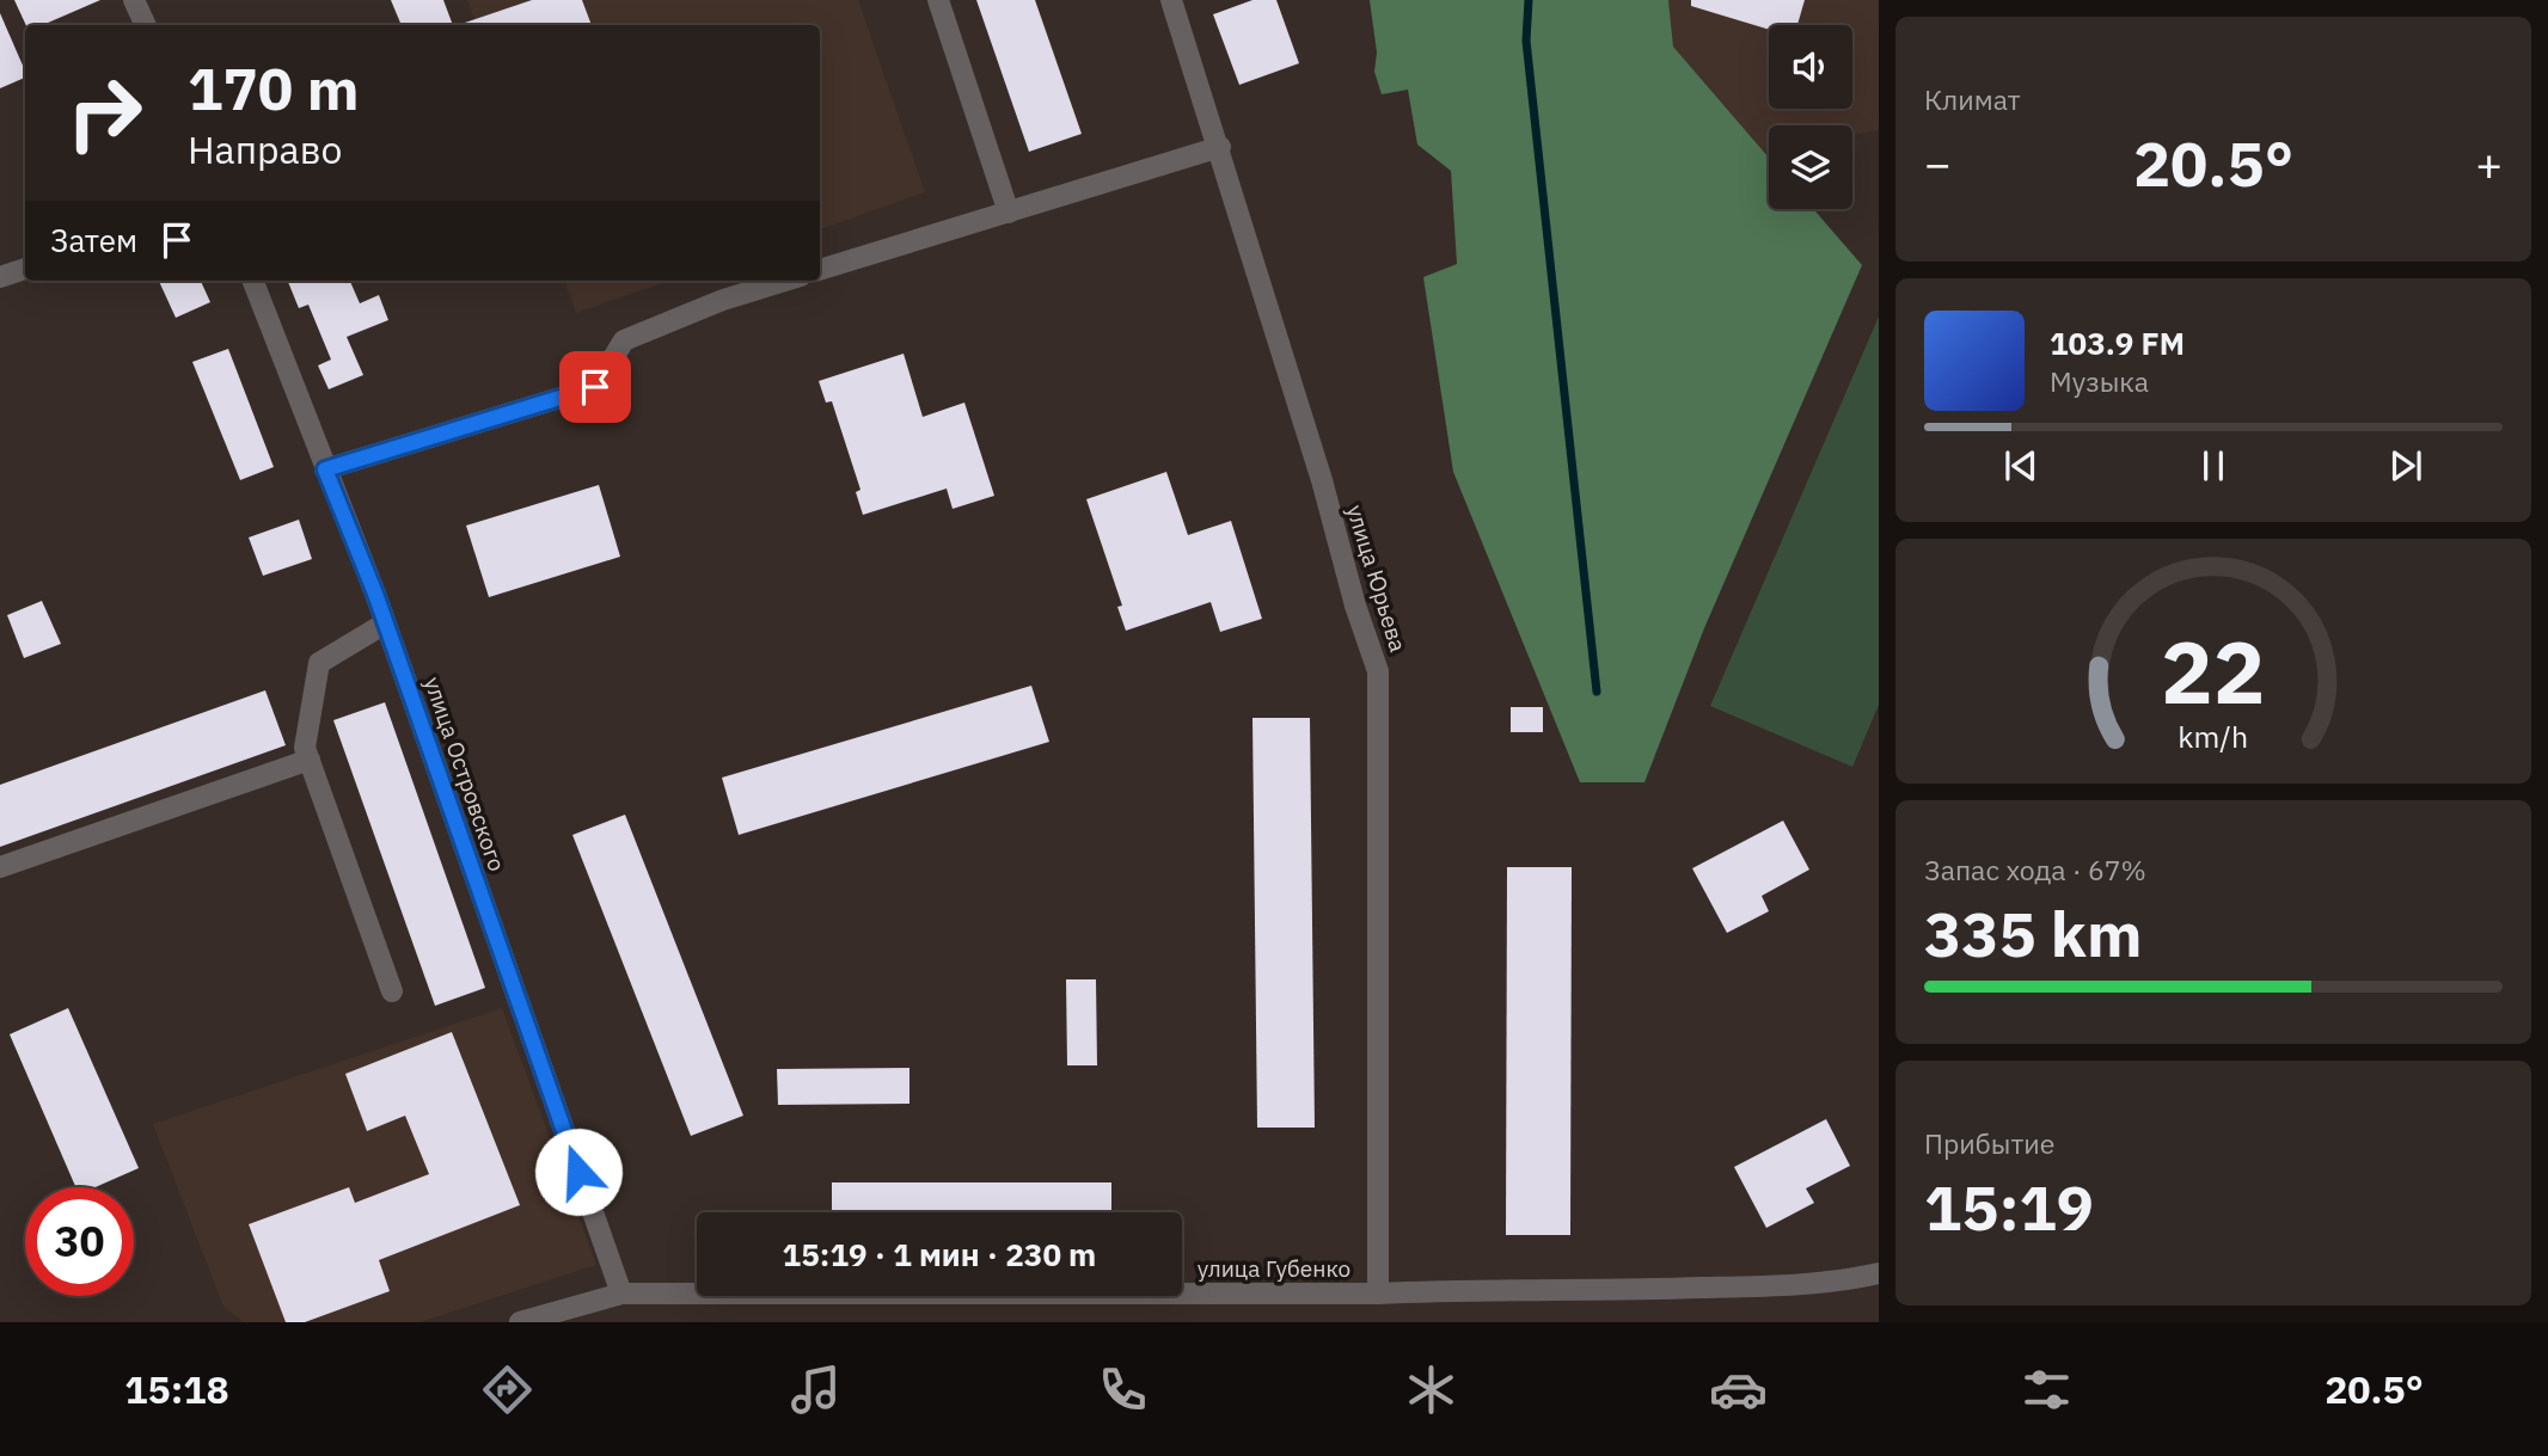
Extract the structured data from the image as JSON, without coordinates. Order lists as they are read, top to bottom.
{
  "streets": {
    "street": ["улица Юрьева", "улица Островского", "улица Губенко"]
  },
  "crossings": [
    ["улица Юрьева", "улица Губенко"],
    ["улица Островского", "улица Губенко"]
  ],
  "page": {
    "tile": [
      "Климат",
      ["Запас хода · 67%", "335 km"],
      ["Прибытие", "15:19"]
    ],
    "turn": ["170 m", "Направо"],
    "heat": ["−", "20.5°", "+"],
    "then": "Затем",
    "song": ["103.9 FM", "Музыка"],
    "limit": "30",
    "trip": "15:19 · 1 мин · 230 m",
    "tabs": ["15:18", "20.5°"],
    "gauge": ["22", "km/h"]
  }
}
